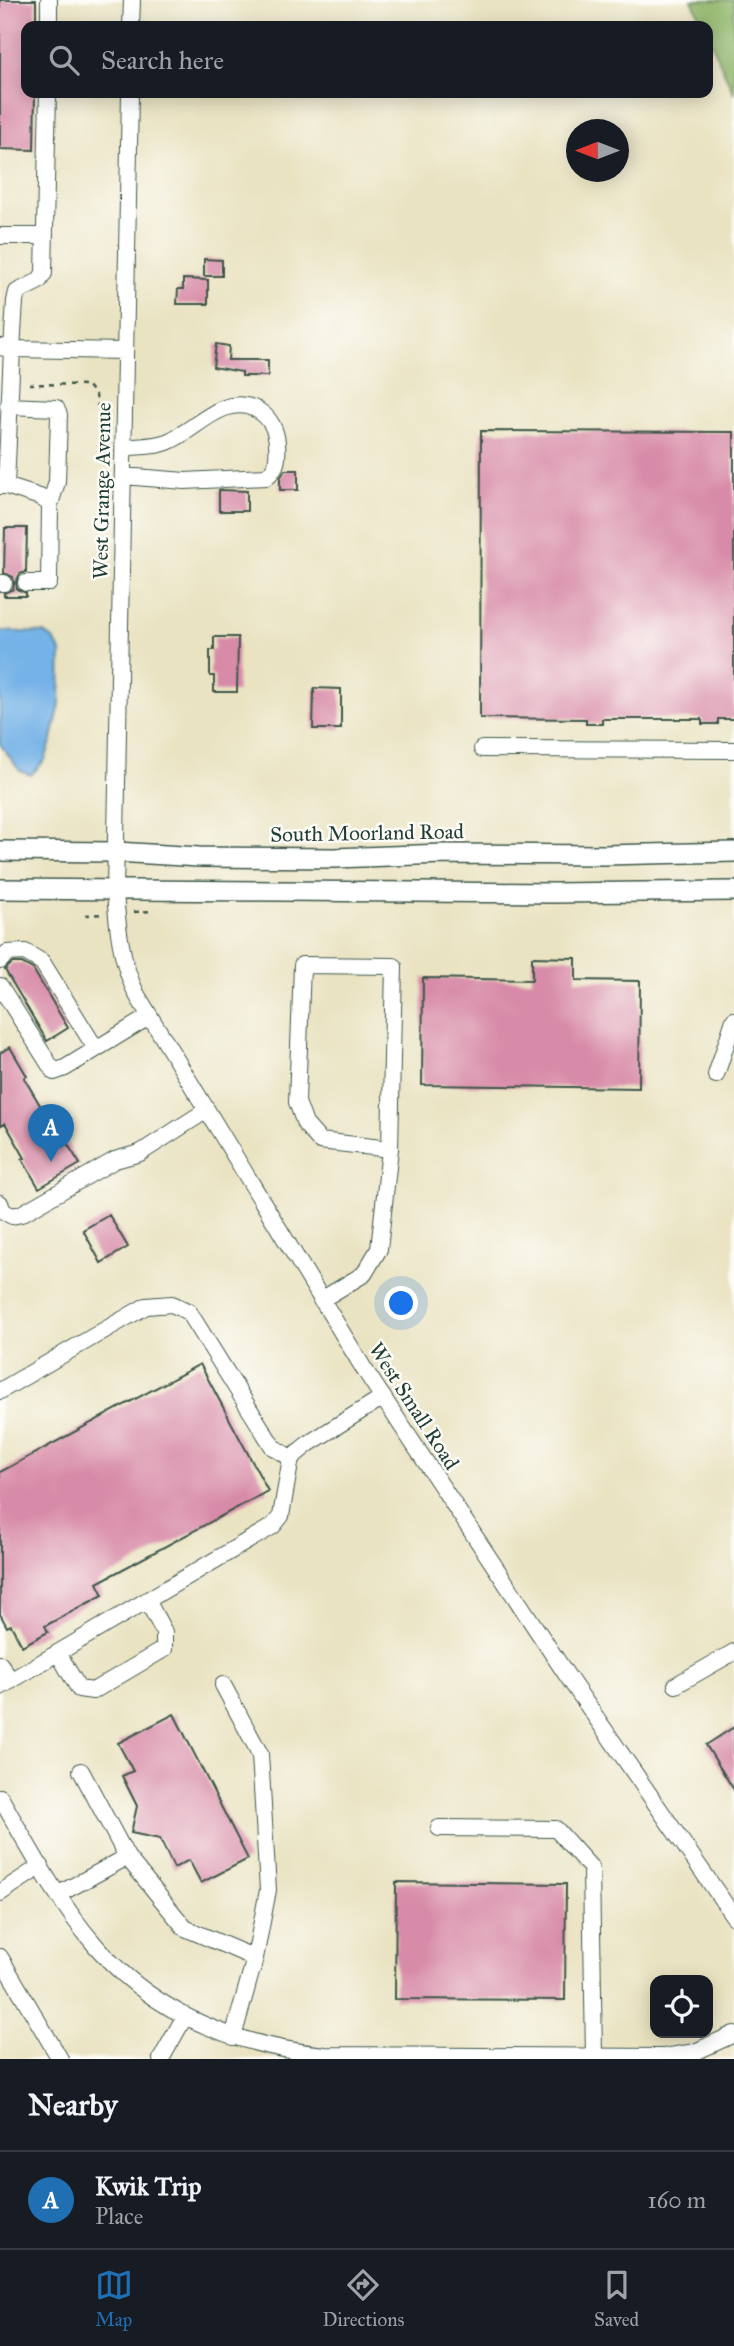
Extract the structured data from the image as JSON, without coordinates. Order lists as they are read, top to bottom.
{
  "streets": {
    "main road": ["South Moorland Road"],
    "street": ["West Grange Avenue", "West Small Road"]
  },
  "crossings": [
    ["West Grange Avenue", "South Moorland Road"],
    ["West Grange Avenue", "West Small Road"]
  ],
  "north": "left",
  "page": {
    "search": "Search here",
    "pins": "A",
    "heading": "Nearby",
    "list": [
      {
        "mark": "A",
        "name": "Kwik Trip",
        "note": "Place",
        "value": "160 m"
      }
    ],
    "nav": ["Map", "Directions", "Saved"]
  }
}
